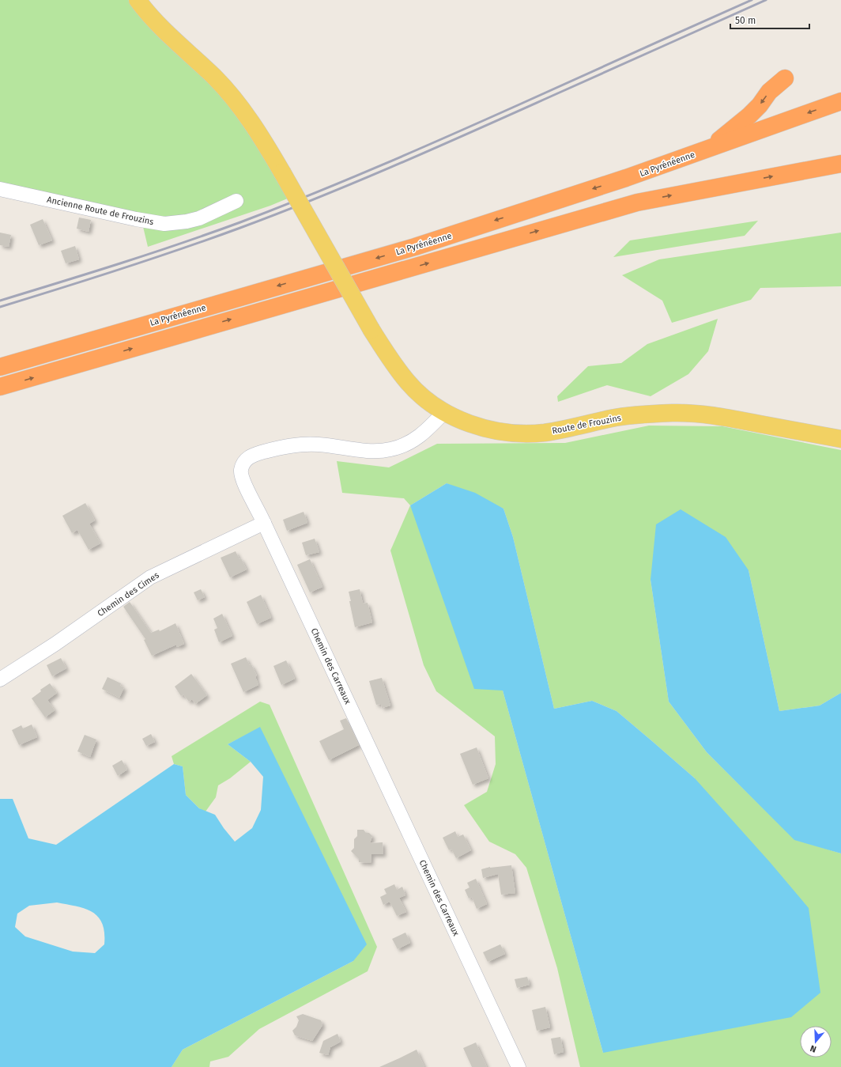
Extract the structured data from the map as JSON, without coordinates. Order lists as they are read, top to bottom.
{
  "streets": {
    "highway": ["La Pyrénéenne"],
    "main road": ["Route de Frouzins"],
    "street": ["Ancienne Route de Frouzins", "Chemin des Cimes", "Chemin des Carreaux"]
  },
  "crossings": [
    ["Route de Frouzins", "Chemin des Carreaux"],
    ["Chemin des Cimes", "Chemin des Carreaux"]
  ],
  "scale_bar": "50 m",
  "north": "bottom"
}
